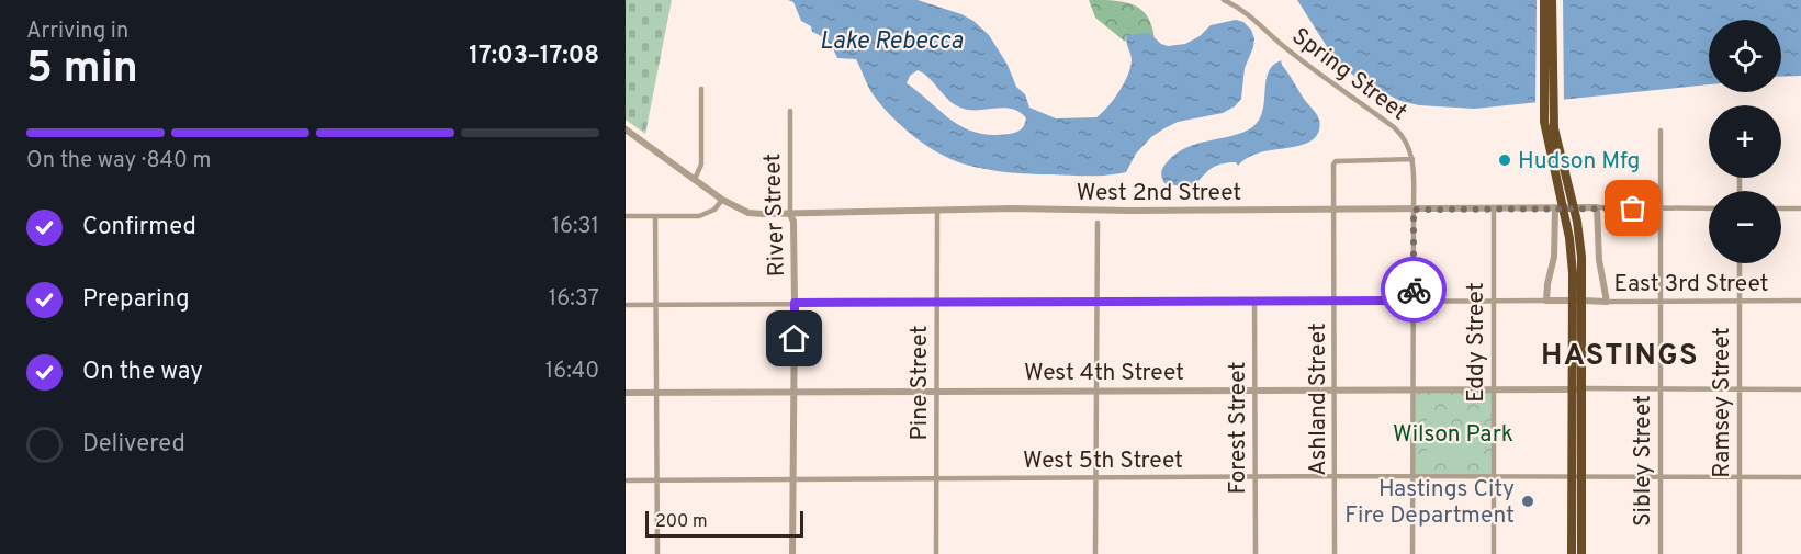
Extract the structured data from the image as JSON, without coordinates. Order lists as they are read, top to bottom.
{
  "streets": {
    "street": [
      "Spring Street",
      "West 2nd Street",
      "River Street",
      "East 3rd Street",
      "Eddy Street",
      "West 4th Street",
      "Pine Street",
      "Ashland Street",
      "Ramsey Street",
      "Forest Street",
      "West 5th Street",
      "Sibley Street"
    ]
  },
  "crossings": [
    ["Spring Street", "West 2nd Street"],
    ["Spring Street", "West 4th Street"],
    ["Spring Street", "Ashland Street"],
    ["Spring Street", "West 5th Street"],
    ["West 2nd Street", "River Street"],
    ["West 2nd Street", "Eddy Street"],
    ["West 2nd Street", "Pine Street"],
    ["West 2nd Street", "Ashland Street"],
    ["River Street", "West 4th Street"],
    ["River Street", "West 5th Street"],
    ["East 3rd Street", "Ramsey Street"],
    ["East 3rd Street", "Sibley Street"],
    ["Eddy Street", "West 4th Street"],
    ["Eddy Street", "West 5th Street"],
    ["West 4th Street", "Pine Street"],
    ["West 4th Street", "Ashland Street"],
    ["West 4th Street", "Forest Street"],
    ["Pine Street", "West 5th Street"],
    ["Ashland Street", "West 5th Street"],
    ["Ramsey Street", "West 5th Street"],
    ["Forest Street", "West 5th Street"],
    ["West 5th Street", "Sibley Street"]
  ],
  "districts": ["HASTINGS"],
  "water": ["Lake Rebecca"],
  "parks": ["Wilson Park"],
  "places": ["Hudson Mfg", "Hastings City Fire Department"],
  "scale_bar": "200 m",
  "page": {
    "heading": ["5 min", "Arriving in", "17:03–17:08"],
    "map_buttons": ["+", "−"],
    "bar": "On the way · 840 m",
    "list": [
      ["Confirmed", "16:31"],
      ["Preparing", "16:37"],
      ["On the way", "16:40"],
      "Delivered"
    ],
    "scale": "200 m"
  }
}
